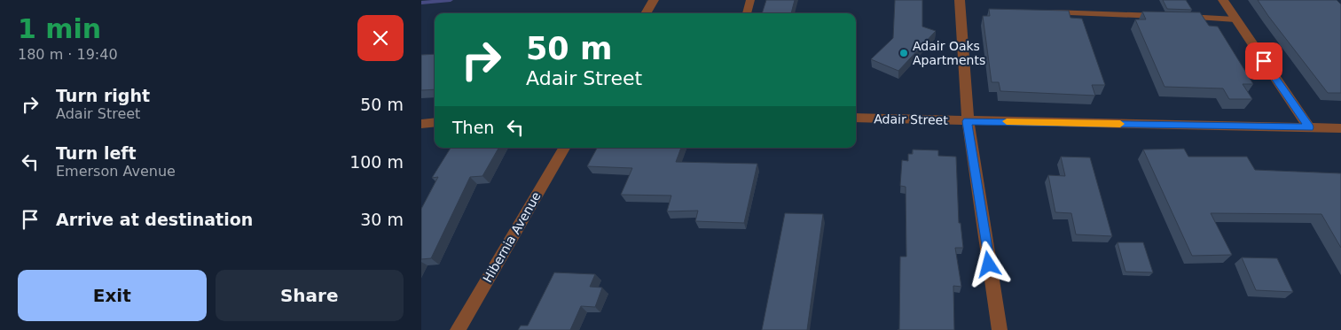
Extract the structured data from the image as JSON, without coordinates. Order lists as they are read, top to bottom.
{
  "streets": {
    "street": ["Adair Street", "Hibernia Avenue"]
  },
  "places": ["Adair Oaks Apartments"],
  "page": {
    "heading": ["1 min", "180 m · 19:40"],
    "turn": ["50 m", "Adair Street"],
    "list": [
      {
        "name": "Turn right",
        "note": "Adair Street",
        "value": "50 m"
      },
      {
        "name": "Turn left",
        "note": "Emerson Avenue",
        "value": "100 m"
      },
      {
        "name": "Arrive at destination",
        "value": "30 m"
      }
    ],
    "then": "Then",
    "buttons": ["Exit", "Share"]
  }
}
